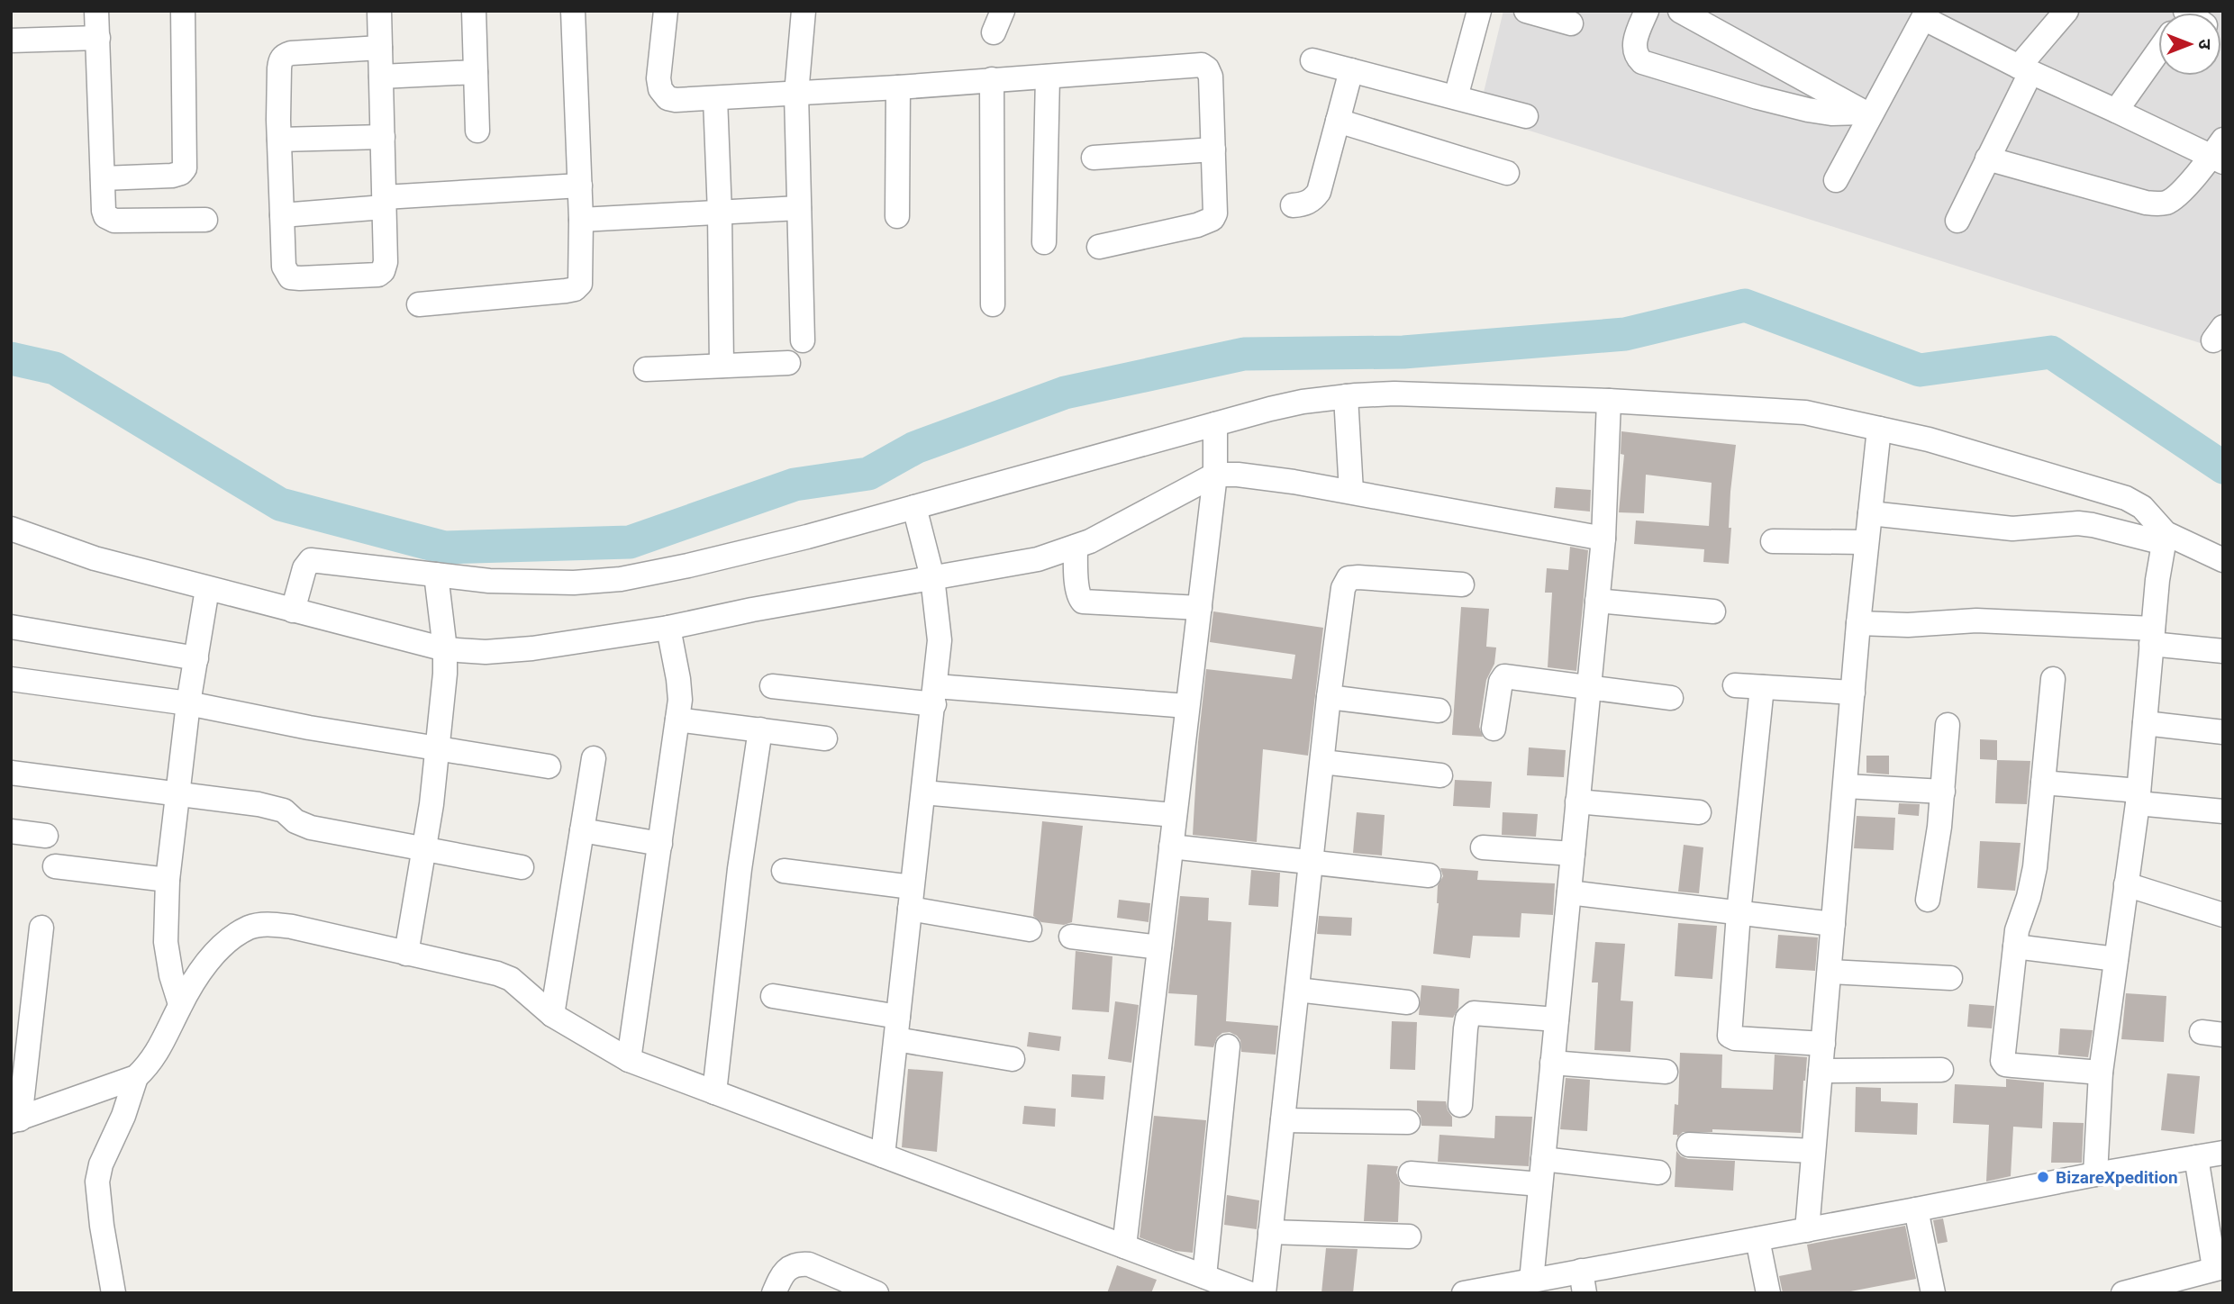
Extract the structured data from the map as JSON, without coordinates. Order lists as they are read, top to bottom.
{
  "places": ["BizareXpedition"],
  "north": "right"
}
